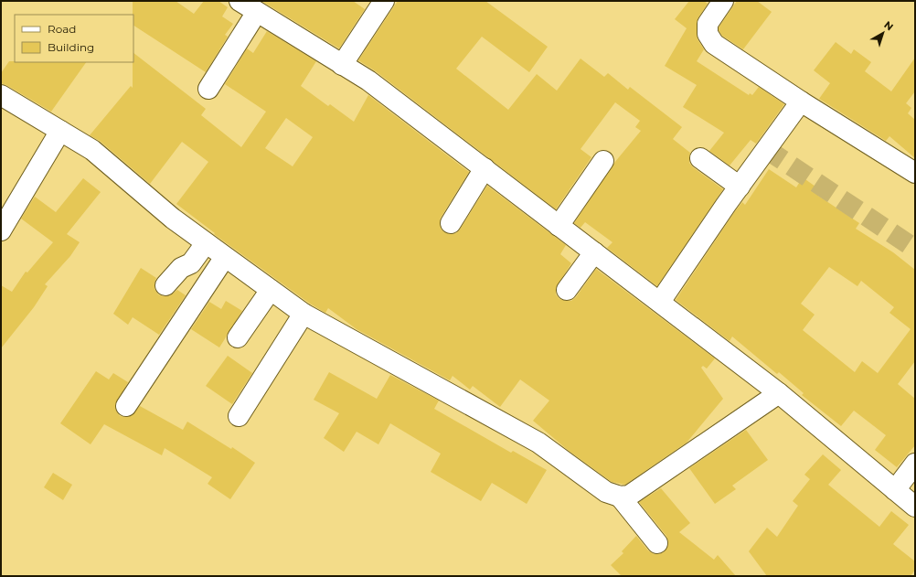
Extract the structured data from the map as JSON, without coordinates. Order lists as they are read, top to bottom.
{
  "legend": ["Road", "Building"],
  "north": "top right"
}
